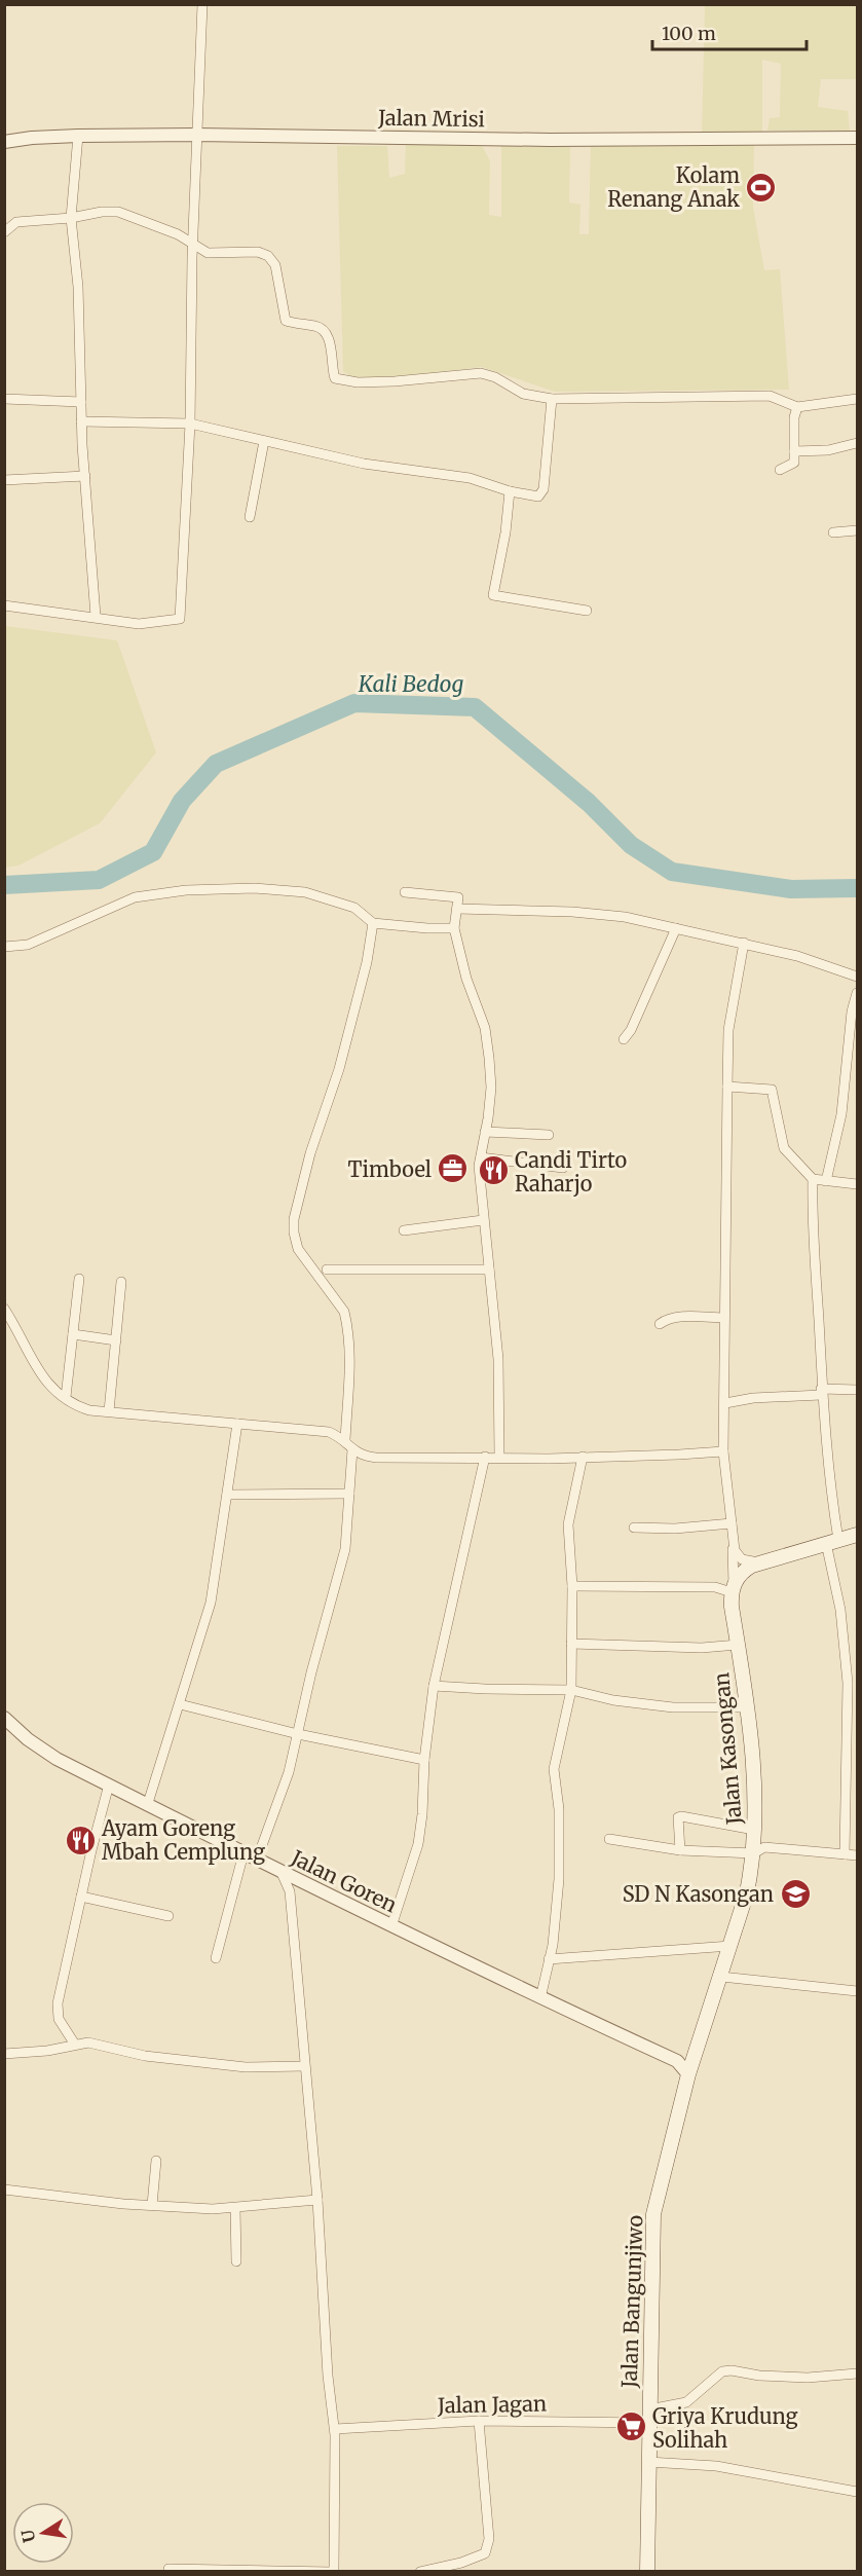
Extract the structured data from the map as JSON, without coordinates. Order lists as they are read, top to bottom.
{
  "streets": {
    "main road": ["Jalan Kasongan", "Jalan Bangunjiwo"],
    "street": ["Jalan Mrisi", "Jalan Goren", "Jalan Jagan"]
  },
  "crossings": [
    ["Jalan Kasongan", "Jalan Goren"],
    ["Jalan Kasongan", "Jalan Bangunjiwo"],
    ["Jalan Goren", "Jalan Bangunjiwo"],
    ["Jalan Bangunjiwo", "Jalan Jagan"]
  ],
  "water": ["Kali Bedog"],
  "places": {
    "sports": ["Kolam Renang Anak"],
    "office": ["Timboel"],
    "restaurant": ["Candi Tirto Raharjo", "Ayam Goreng Mbah Cemplung"],
    "school or university": ["SD N Kasongan"],
    "supermarket": ["Griya Krudung Solihah"]
  },
  "scale_bar": "100 m",
  "north": "left"
}
